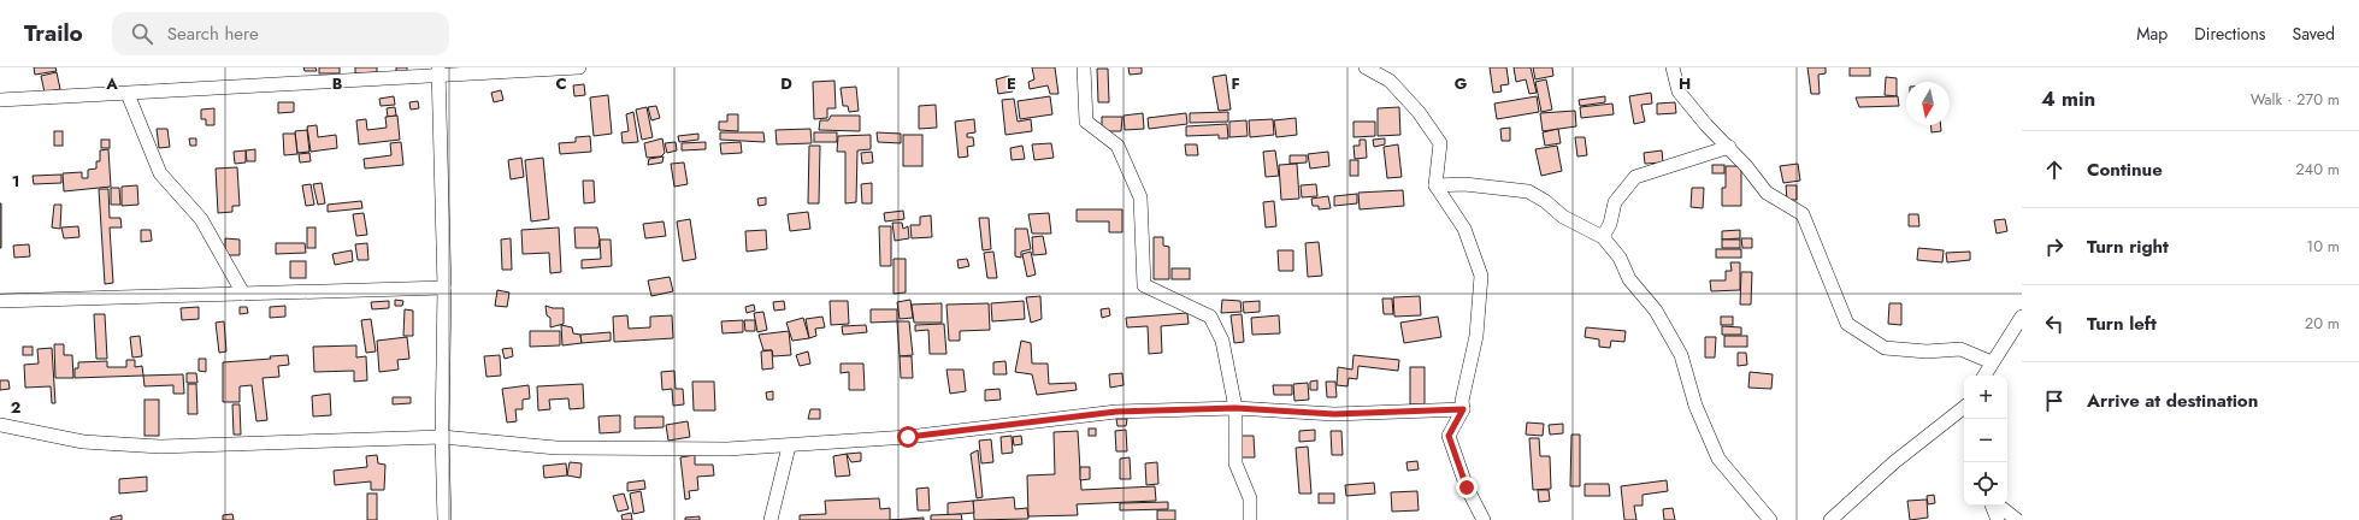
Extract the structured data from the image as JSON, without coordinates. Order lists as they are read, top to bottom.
{
  "north": "bottom",
  "page": {
    "header": "Trailo",
    "search": "Search here",
    "nav": ["Map", "Directions", "Saved"],
    "heading": ["4 min", "Walk · 270 m"],
    "list": [
      ["Continue", "240 m"],
      ["Turn right", "10 m"],
      ["Turn left", "20 m"],
      "Arrive at destination"
    ],
    "map_buttons": ["+", "−"]
  },
  "grid": {
    "columns": [
      "A",
      "B",
      "C",
      "D",
      "E",
      "F",
      "G",
      "H"
    ],
    "rows": ["1", "2"]
  }
}
